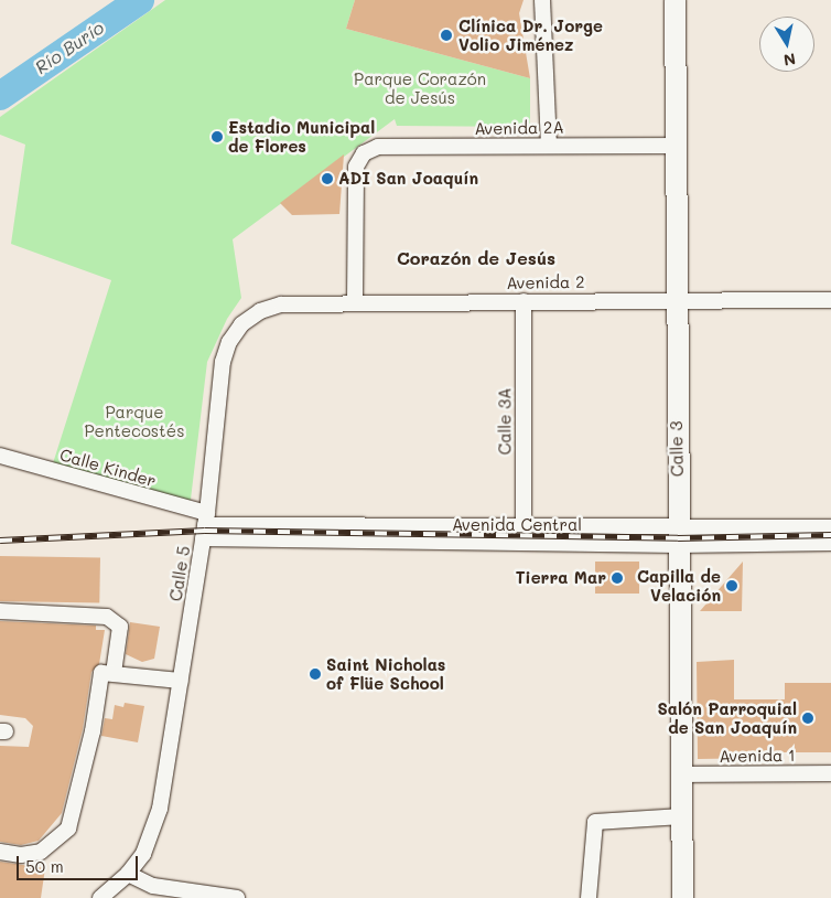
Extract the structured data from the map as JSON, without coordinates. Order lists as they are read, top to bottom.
{
  "streets": {
    "main road": ["Calle 3"],
    "street": [
      "Avenida 2A",
      "Avenida 2",
      "Calle 3A",
      "Calle Kinder",
      "Avenida Central",
      "Calle 5",
      "Avenida 1"
    ]
  },
  "crossings": [
    ["Avenida 2A", "Avenida 2"],
    ["Avenida 2A", "Calle 3"],
    ["Avenida 2", "Calle 3A"],
    ["Avenida 2", "Calle 3"],
    ["Avenida 2", "Calle 5"],
    ["Calle 3A", "Avenida Central"],
    ["Calle 3", "Avenida Central"],
    ["Calle 3", "Avenida 1"],
    ["Calle Kinder", "Avenida Central"],
    ["Calle Kinder", "Calle 5"],
    ["Avenida Central", "Calle 5"]
  ],
  "districts": ["Corazón de Jesús"],
  "water": ["Río Burío"],
  "parks": ["Parque Corazón de Jesús", "Parque Pentecostés"],
  "places": [
    "Clínica Dr. Jorge Volio Jiménez",
    "Estadio Municipal de Flores",
    "ADI San Joaquín",
    "Tierra Mar",
    "Capilla de Velación",
    "Saint Nicholas of Flüe School",
    "Salón Parroquial de San Joaquín"
  ],
  "scale_bar": "50 m",
  "north": "bottom"
}
